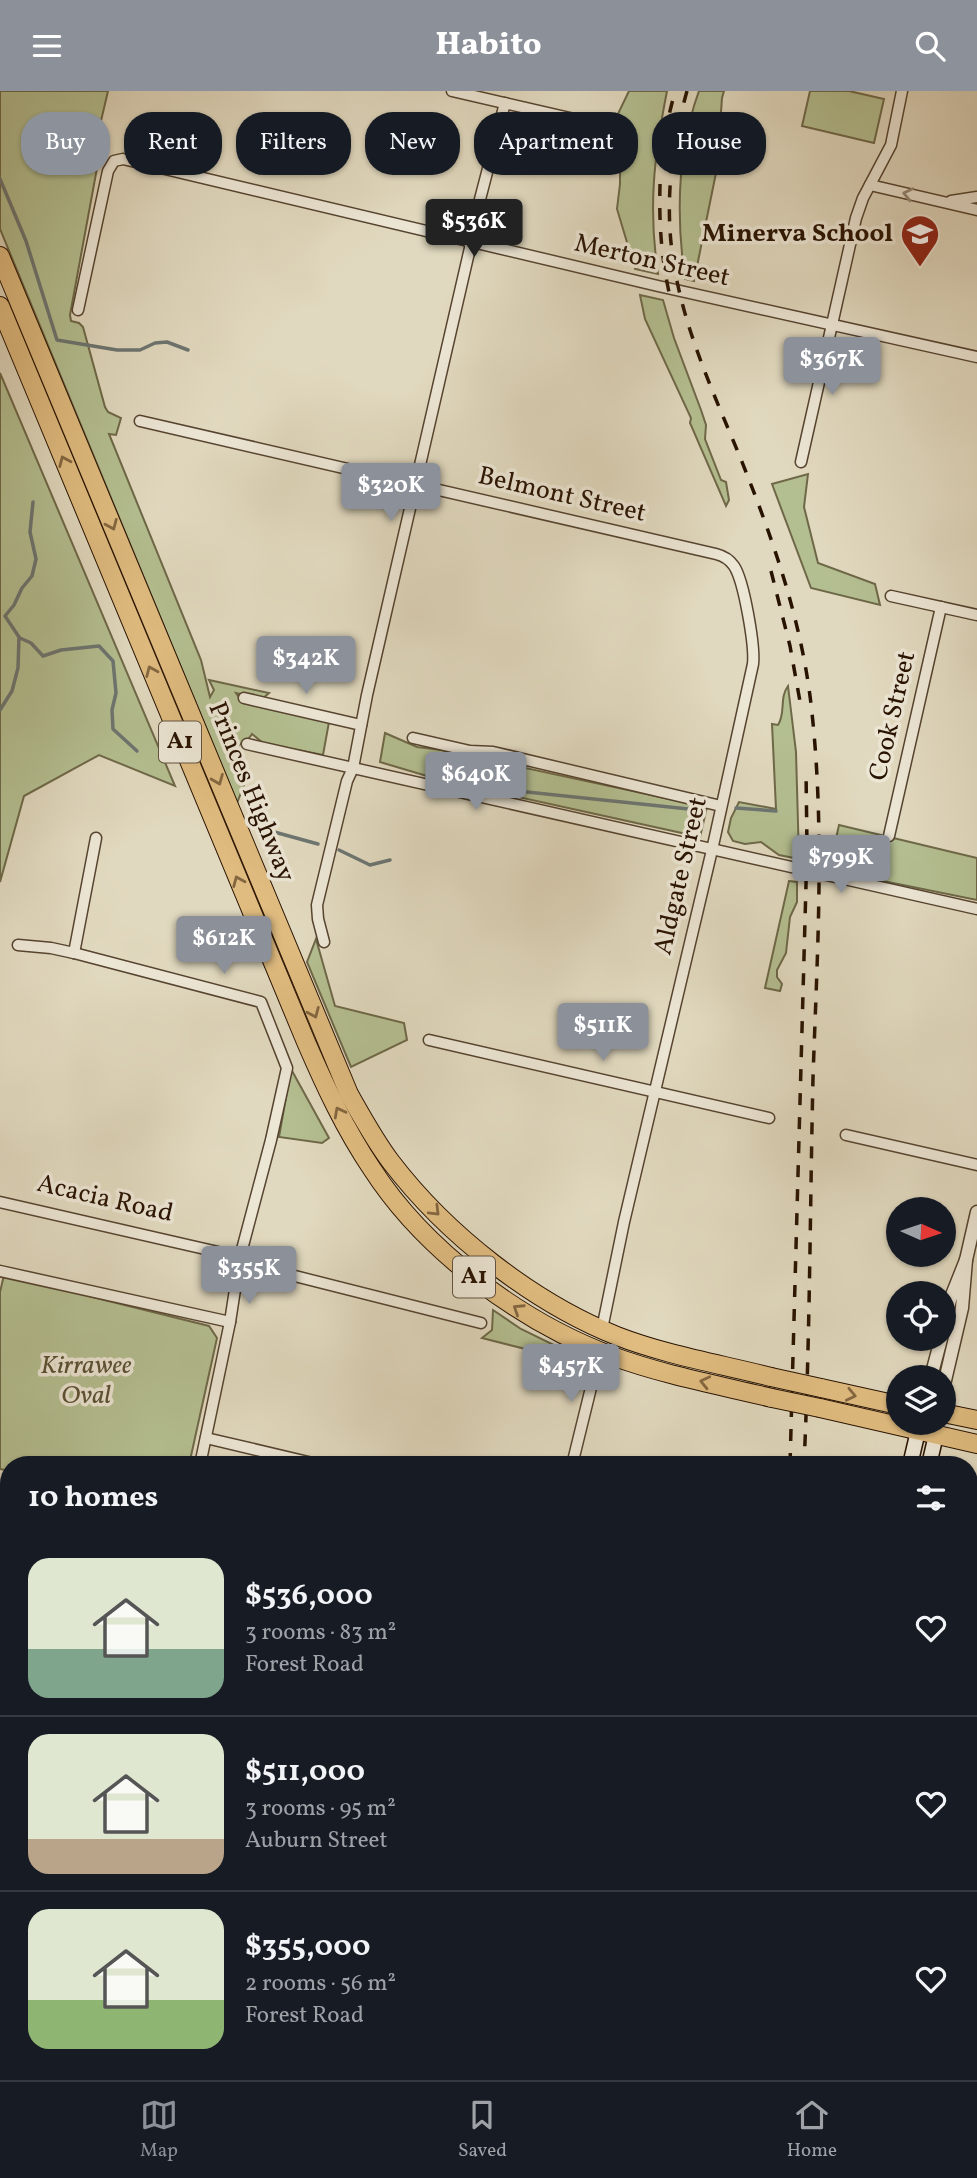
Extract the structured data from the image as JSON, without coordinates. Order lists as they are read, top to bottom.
{
  "streets": {
    "highway": ["A1", "Princes Highway"],
    "street": [
      "Merton Street",
      "Belmont Street",
      "Cook Street",
      "Aldgate Street",
      "Acacia Road"
    ]
  },
  "crossings": [
    ["Belmont Street", "Aldgate Street"],
    ["Princes Highway", "Aldgate Street"]
  ],
  "parks": ["Kirrawee Oval"],
  "places": {
    "school or university": ["Minerva School"]
  },
  "north": "right",
  "page": {
    "header": "Habito",
    "chip": [
      "Buy",
      "Rent",
      "Filters",
      "New",
      "Apartment",
      "House"
    ],
    "price": [
      "$536K",
      "$367K",
      "$320K",
      "$342K",
      "$640K",
      "$799K",
      "$612K",
      "$511K",
      "$355K",
      "$457K"
    ],
    "heading": "10 homes",
    "list": [
      {
        "name": "$536,000",
        "note": "3 rooms · 83 m² · Forest Road"
      },
      {
        "name": "$511,000",
        "note": "3 rooms · 95 m² · Auburn Street"
      },
      {
        "name": "$355,000",
        "note": "2 rooms · 56 m² · Forest Road"
      }
    ],
    "tabs": ["Map", "Saved", "Home"]
  }
}
